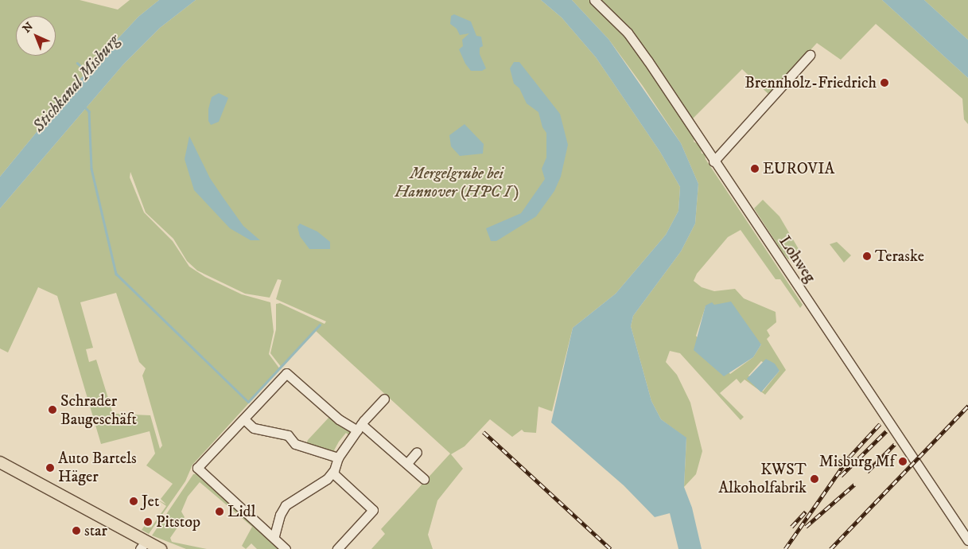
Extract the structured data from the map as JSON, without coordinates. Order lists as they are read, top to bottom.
{
  "streets": {
    "street": ["Lohweg"]
  },
  "water": ["Stichkanal Misburg"],
  "parks": ["Mergelgrube bei Hannover (HPC I)"],
  "places": [
    "Brennholz-Friedrich",
    "EUROVIA",
    "Teraske",
    "Schrader Baugeschäft",
    "Misburg Mf",
    "Auto Bartels Häger",
    "KWST Alkoholfabrik",
    "Jet",
    "Lidl",
    "Pitstop",
    "star"
  ],
  "north": "top left"
}
